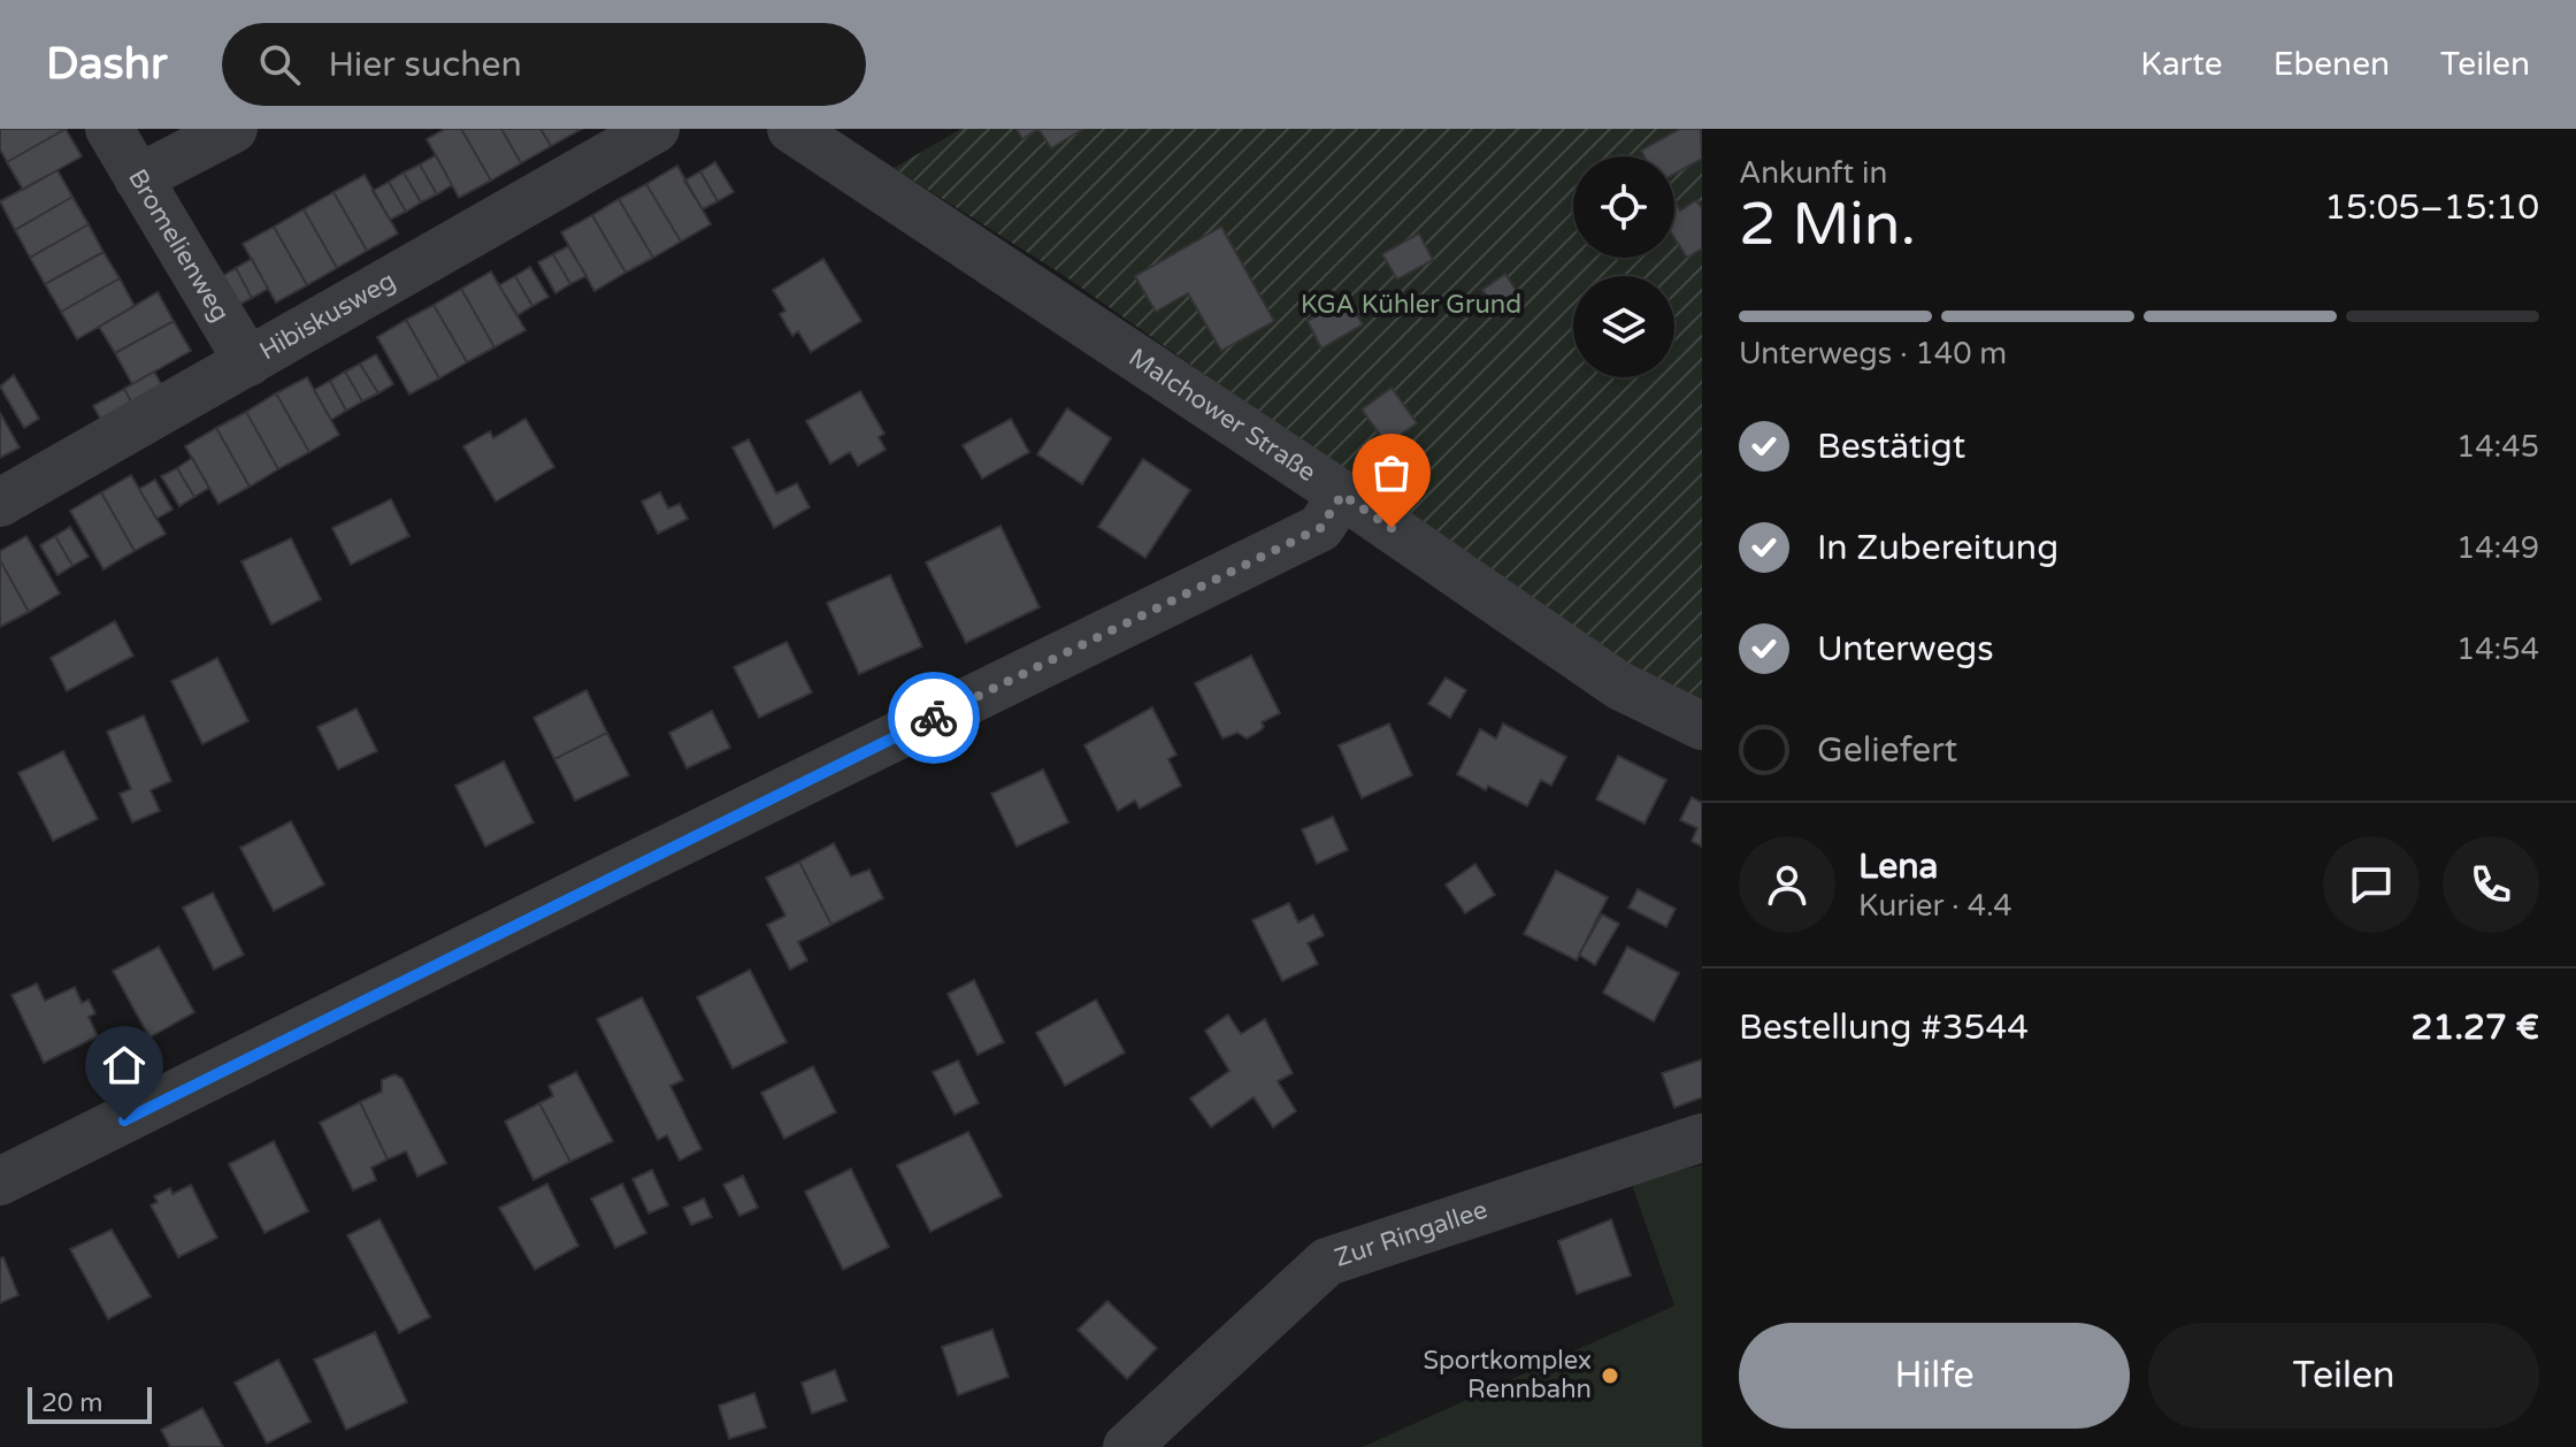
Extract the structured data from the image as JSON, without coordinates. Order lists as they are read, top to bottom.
{
  "streets": {
    "street": [
      "Bromelienweg",
      "Hibiskusweg",
      "Malchower Straße",
      "Zur Ringallee"
    ]
  },
  "crossings": [
    ["Bromelienweg", "Hibiskusweg"]
  ],
  "parks": ["KGA Kühler Grund"],
  "places": ["Sportkomplex Rennbahn"],
  "scale_bar": "20 m",
  "page": {
    "header": "Dashr",
    "search": "Hier suchen",
    "nav": ["Karte", "Ebenen", "Teilen"],
    "heading": ["2 Min.", "Ankunft in", "15:05–15:10"],
    "panel": [
      "Lena",
      "Kurier · 4.4",
      "Bestellung #3544",
      "21.27 €"
    ],
    "bar": "Unterwegs · 140 m",
    "list": [
      ["Bestätigt", "14:45"],
      ["In Zubereitung", "14:49"],
      ["Unterwegs", "14:54"],
      "Geliefert"
    ],
    "buttons": ["Hilfe", "Teilen"],
    "scale": "20 m"
  }
}
